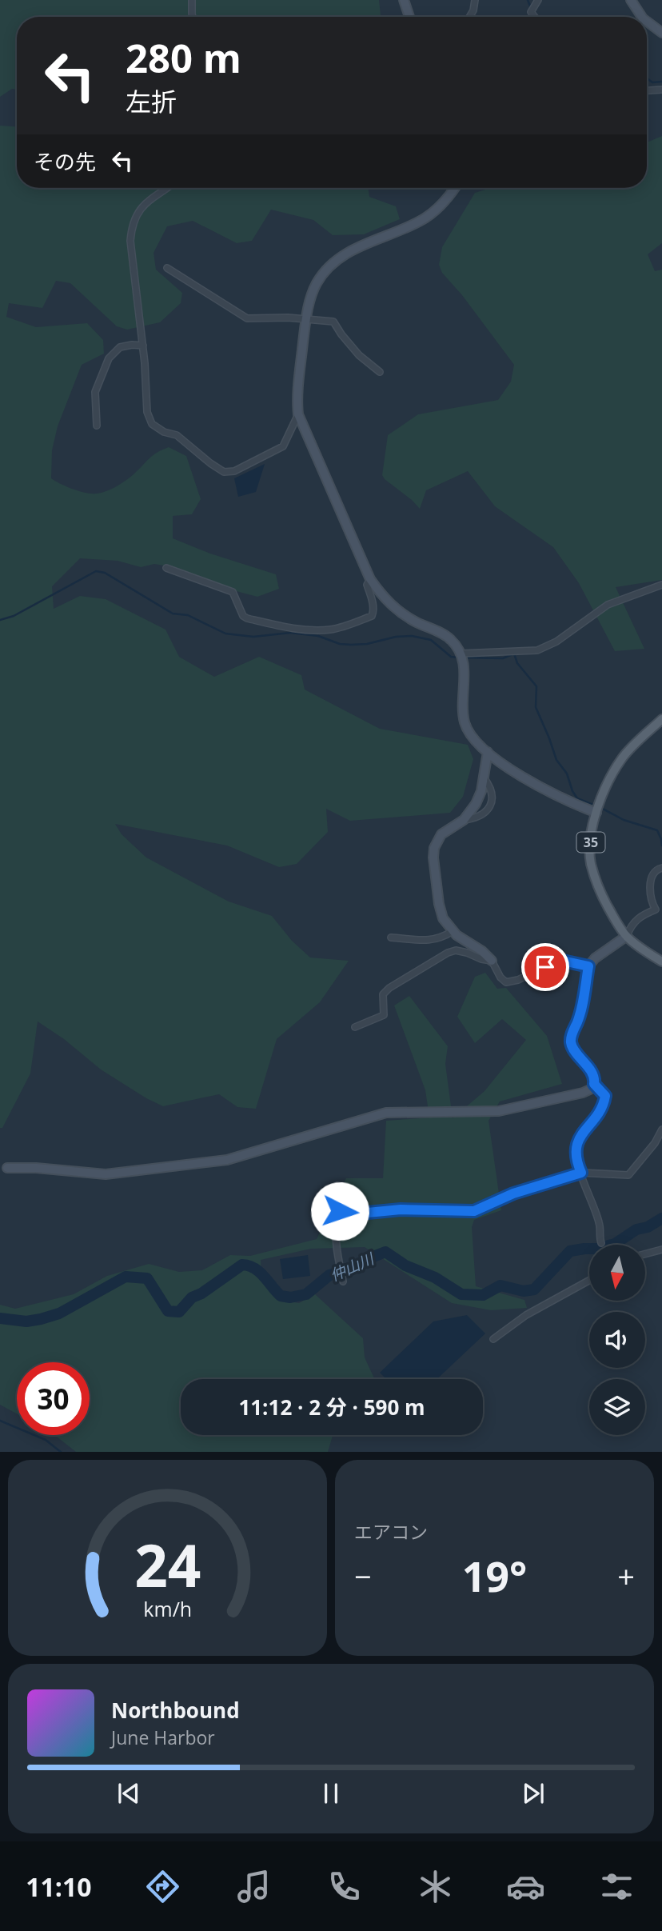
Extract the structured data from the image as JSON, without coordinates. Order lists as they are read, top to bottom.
{
  "streets": {
    "main road": ["35"]
  },
  "water": ["仲山川"],
  "north": "bottom",
  "page": {
    "turn": ["280 m", "左折"],
    "then": "その先",
    "limit": "30",
    "trip": "11:12 · 2 分 · 590 m",
    "tile": "エアコン",
    "heat": ["−", "19°", "+"],
    "song": ["Northbound", "June Harbor"],
    "tabs": "11:10",
    "gauge": ["24", "km/h"]
  }
}
